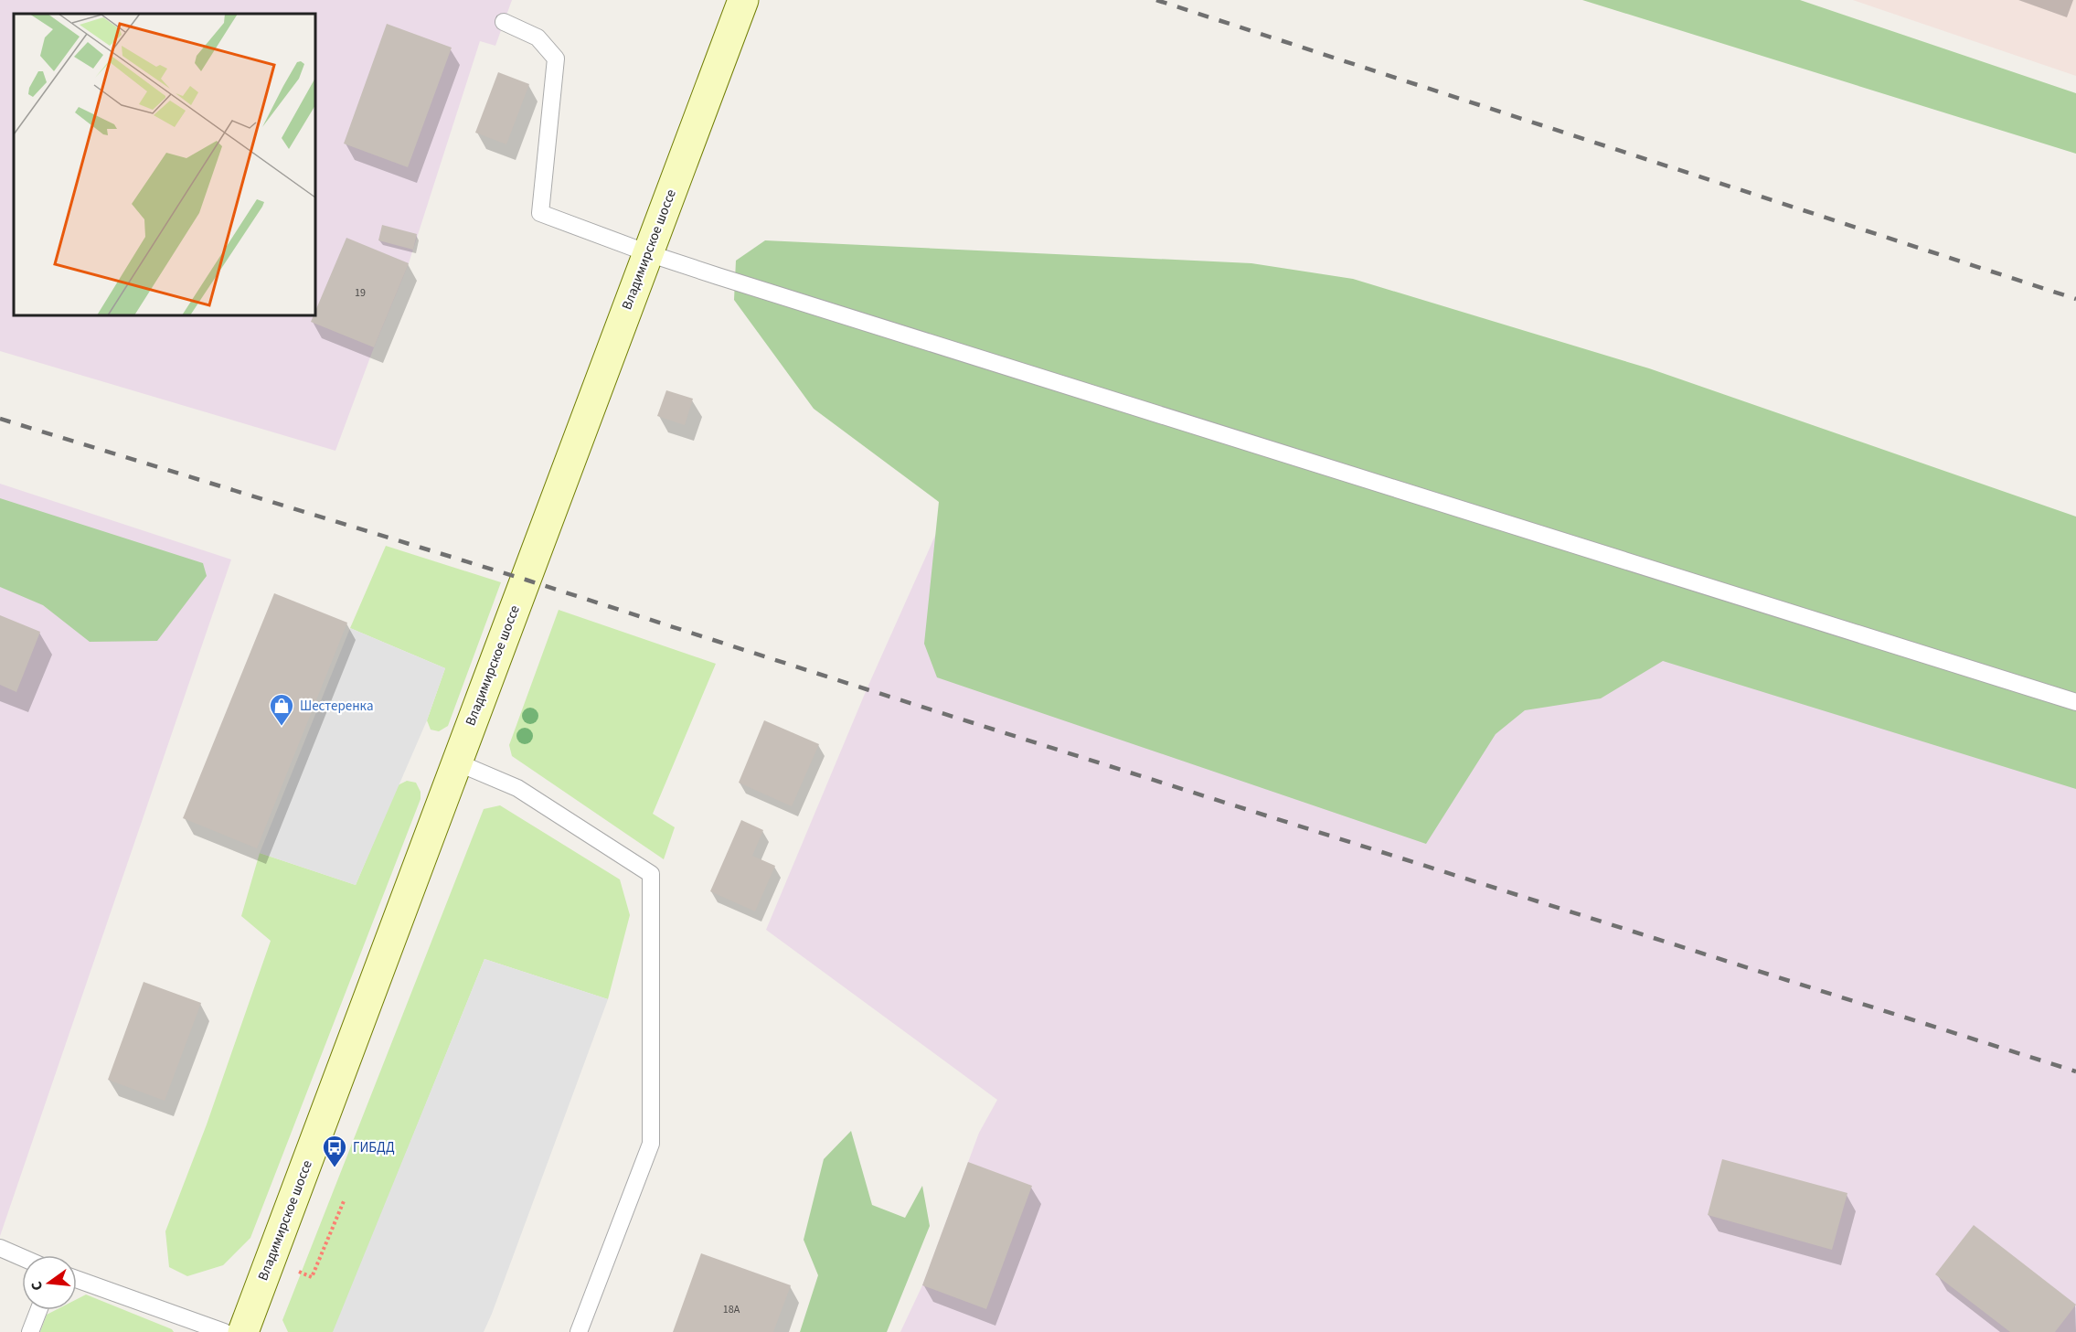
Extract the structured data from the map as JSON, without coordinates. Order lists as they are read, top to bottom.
{
  "streets": {
    "main road": ["Владимирское шоссе"]
  },
  "places": {
    "shop": ["Шестеренка"],
    "bus stop": ["ГИБДД"]
  },
  "house_numbers": ["19", "18А"],
  "north": "left"
}
